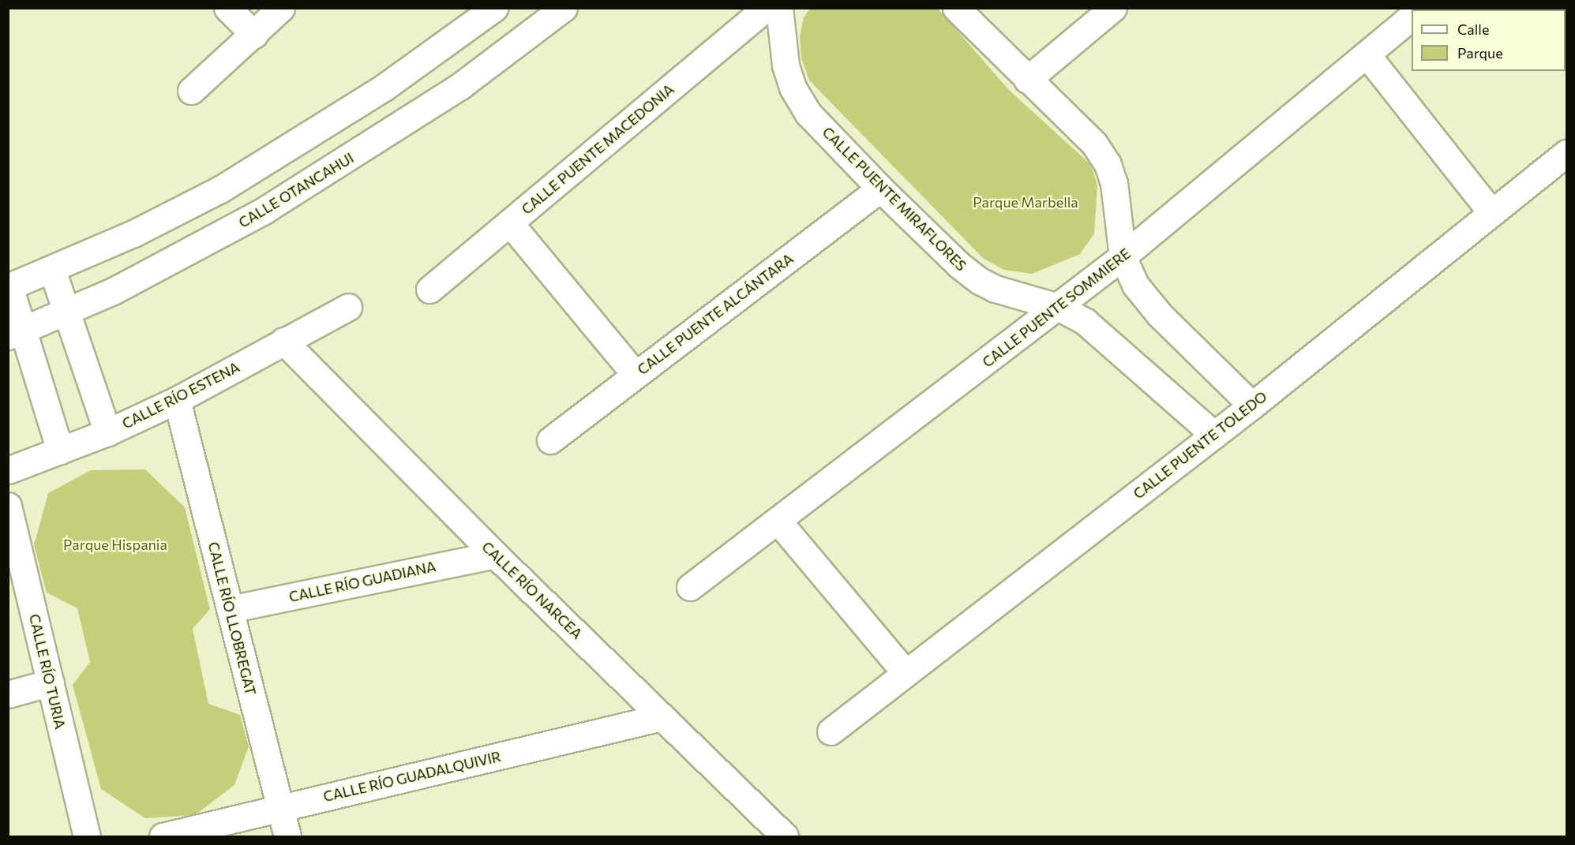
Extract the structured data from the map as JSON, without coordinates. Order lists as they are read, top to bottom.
{
  "streets": {
    "street": [
      "CALLE PUENTE MACEDONIA",
      "CALLE OTANCAHUI",
      "CALLE PUENTE MIRAFLORES",
      "CALLE PUENTE SOMMIERE",
      "CALLE PUENTE ALCÁNTARA",
      "CALLE RÍO ESTENA",
      "CALLE PUENTE TOLEDO",
      "CALLE RÍO GUADIANA",
      "CALLE RÍO NARCEA",
      "CALLE RÍO LLOBREGAT",
      "CALLE RÍO TURIA",
      "CALLE RÍO GUADALQUIVIR"
    ]
  },
  "crossings": [
    ["CALLE PUENTE MIRAFLORES", "CALLE PUENTE SOMMIERE"],
    ["CALLE PUENTE MIRAFLORES", "CALLE PUENTE ALCÁNTARA"],
    ["CALLE PUENTE MIRAFLORES", "CALLE PUENTE TOLEDO"],
    ["CALLE RÍO ESTENA", "CALLE RÍO NARCEA"],
    ["CALLE RÍO ESTENA", "CALLE RÍO LLOBREGAT"],
    ["CALLE RÍO GUADIANA", "CALLE RÍO NARCEA"],
    ["CALLE RÍO GUADIANA", "CALLE RÍO LLOBREGAT"],
    ["CALLE RÍO NARCEA", "CALLE RÍO GUADALQUIVIR"],
    ["CALLE RÍO LLOBREGAT", "CALLE RÍO GUADALQUIVIR"]
  ],
  "parks": ["Parque Marbella", "Parque Hispania"],
  "legend": ["Calle", "Parque"]
}
